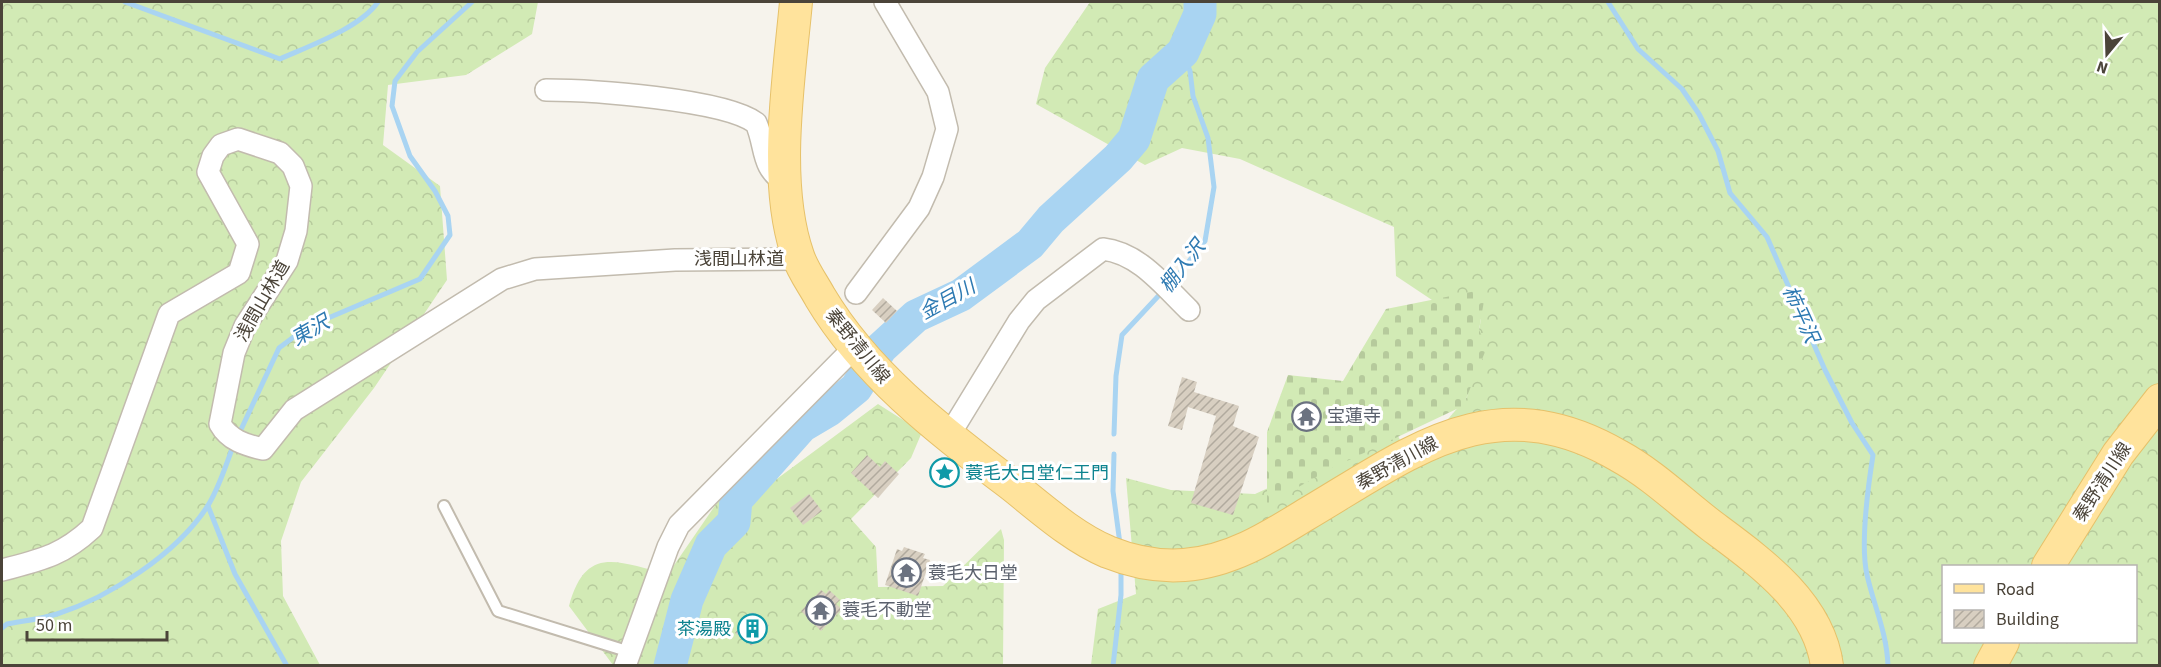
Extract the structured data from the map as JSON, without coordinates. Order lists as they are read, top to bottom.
{
  "streets": {
    "main road": ["秦野清川線"],
    "street": ["浅間山林道"]
  },
  "crossings": [
    ["浅間山林道", "秦野清川線"]
  ],
  "water": [
    "棚入沢",
    "金目川",
    "柿平沢",
    "東沢"
  ],
  "places": {
    "temple": ["宝蓮寺", "蓑毛大日堂", "蓑毛不動堂"],
    "place": ["蓑毛大日堂仁王門"],
    "building": ["茶湯殿"]
  },
  "legend": ["Road", "Building"],
  "scale_bar": "50 m",
  "north": "bottom"
}
